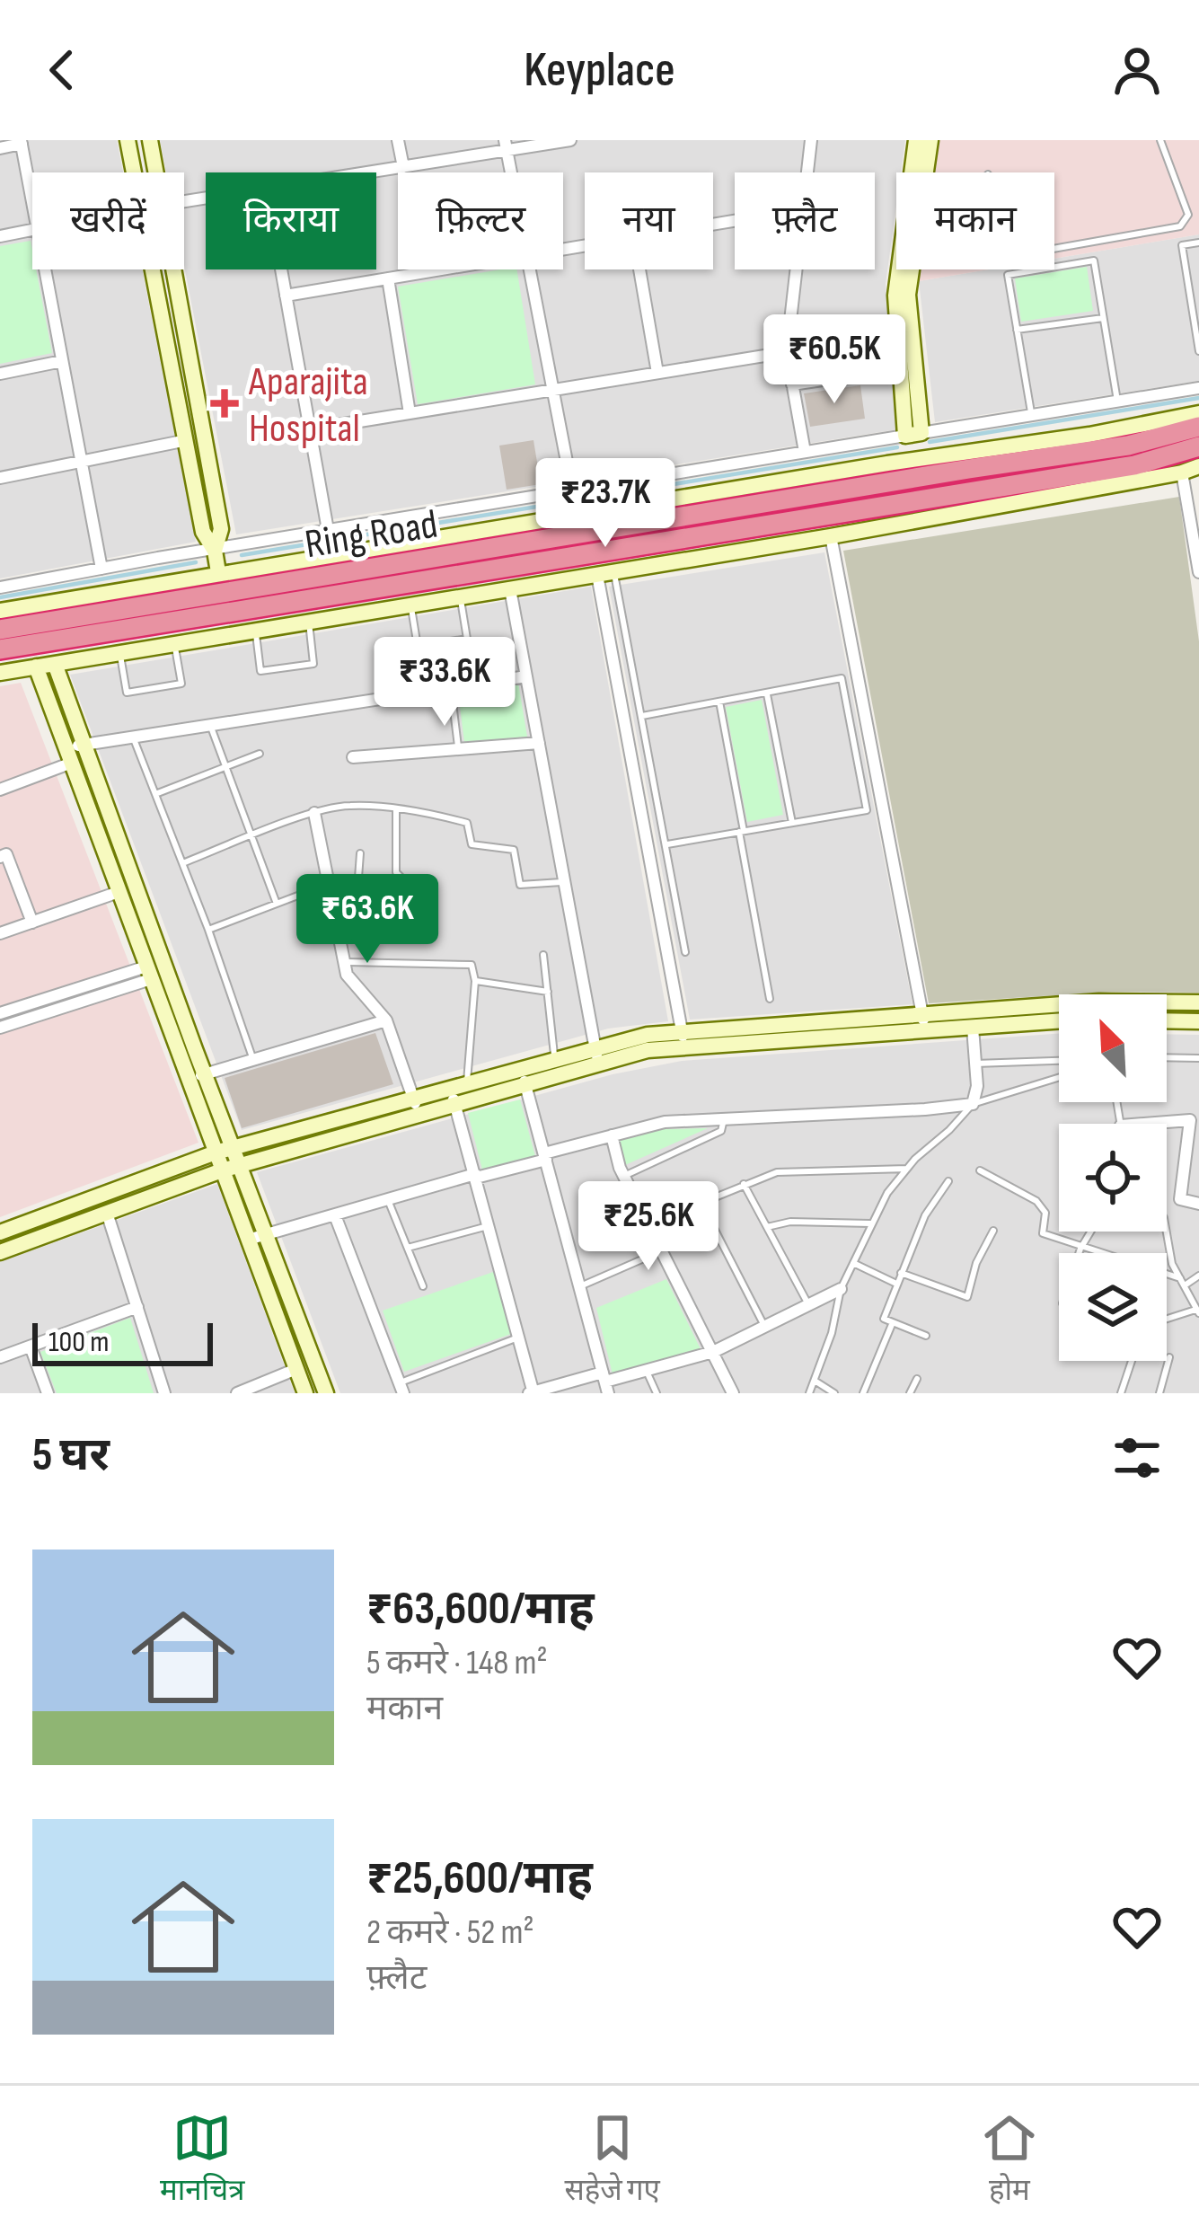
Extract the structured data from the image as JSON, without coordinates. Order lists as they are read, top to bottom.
{
  "streets": {
    "highway": ["Ring Road"]
  },
  "places": {
    "health": ["Aparajita Hospital"]
  },
  "scale_bar": "100 m",
  "north": "top left",
  "page": {
    "header": "Keyplace",
    "chip": [
      "खरीदें",
      "किराया",
      "फ़िल्टर",
      "नया",
      "फ़्लैट",
      "मकान"
    ],
    "price": [
      "₹60.5K",
      "₹23.7K",
      "₹33.6K",
      "₹63.6K",
      "₹25.6K"
    ],
    "scale": "100 m",
    "heading": "5 घर",
    "list": [
      {
        "name": "₹63,600/माह",
        "note": "5 कमरे · 148 m² · मकान"
      },
      {
        "name": "₹25,600/माह",
        "note": "2 कमरे · 52 m² · फ़्लैट"
      }
    ],
    "tabs": ["मानचित्र", "सहेजे गए", "होम"]
  }
}
